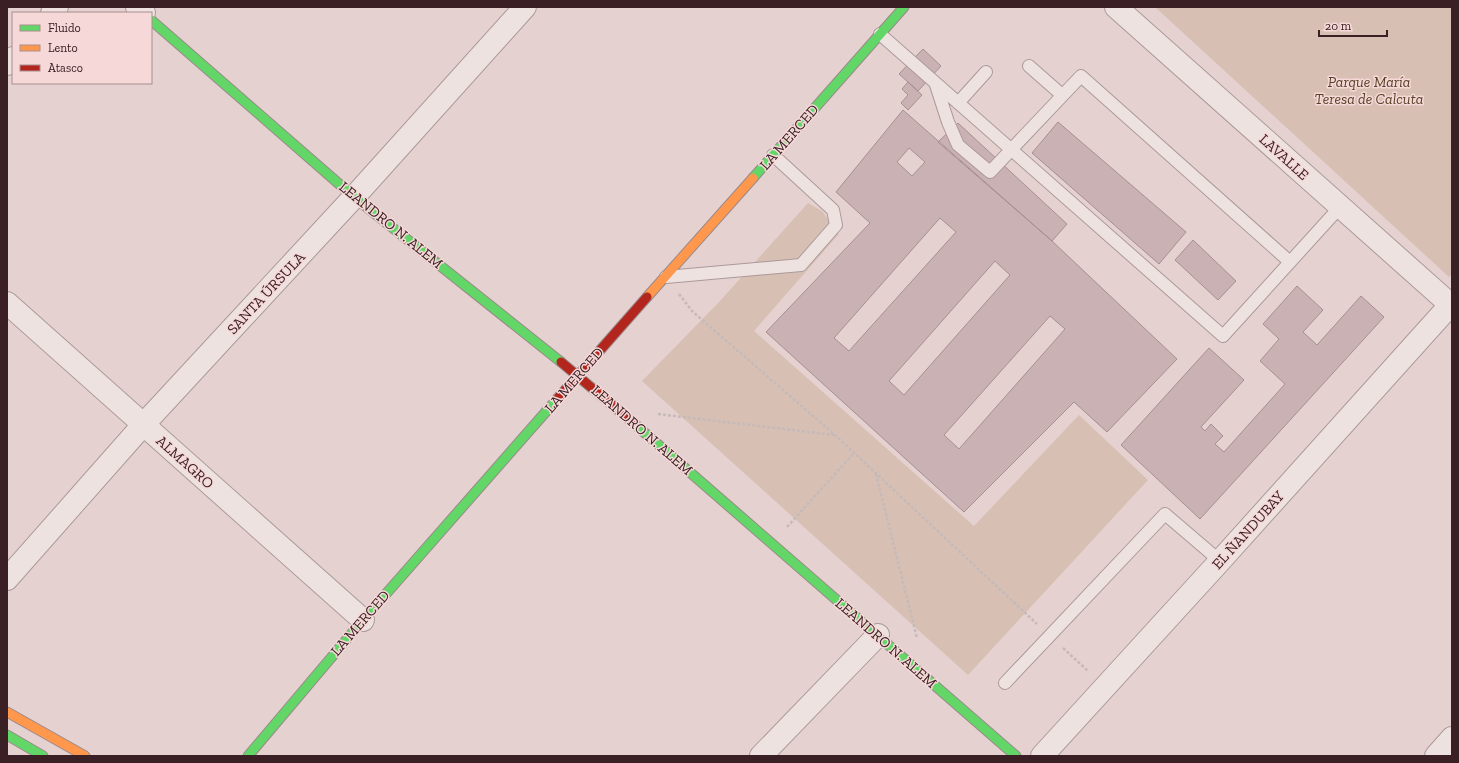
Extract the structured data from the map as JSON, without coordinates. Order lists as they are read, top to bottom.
{
  "streets": {
    "street": [
      "LA MERCED",
      "LAVALLE",
      "LEANDRO N. ALEM",
      "SANTA ÚRSULA",
      "ALMAGRO",
      "EL ÑANDUBAY"
    ]
  },
  "crossings": [
    ["LA MERCED", "LEANDRO N. ALEM"],
    ["LA MERCED", "ALMAGRO"],
    ["LAVALLE", "EL ÑANDUBAY"],
    ["LEANDRO N. ALEM", "SANTA ÚRSULA"],
    ["SANTA ÚRSULA", "ALMAGRO"]
  ],
  "parks": ["Parque María Teresa de Calcuta"],
  "legend": ["Fluido", "Lento", "Atasco"],
  "scale_bar": "20 m"
}
